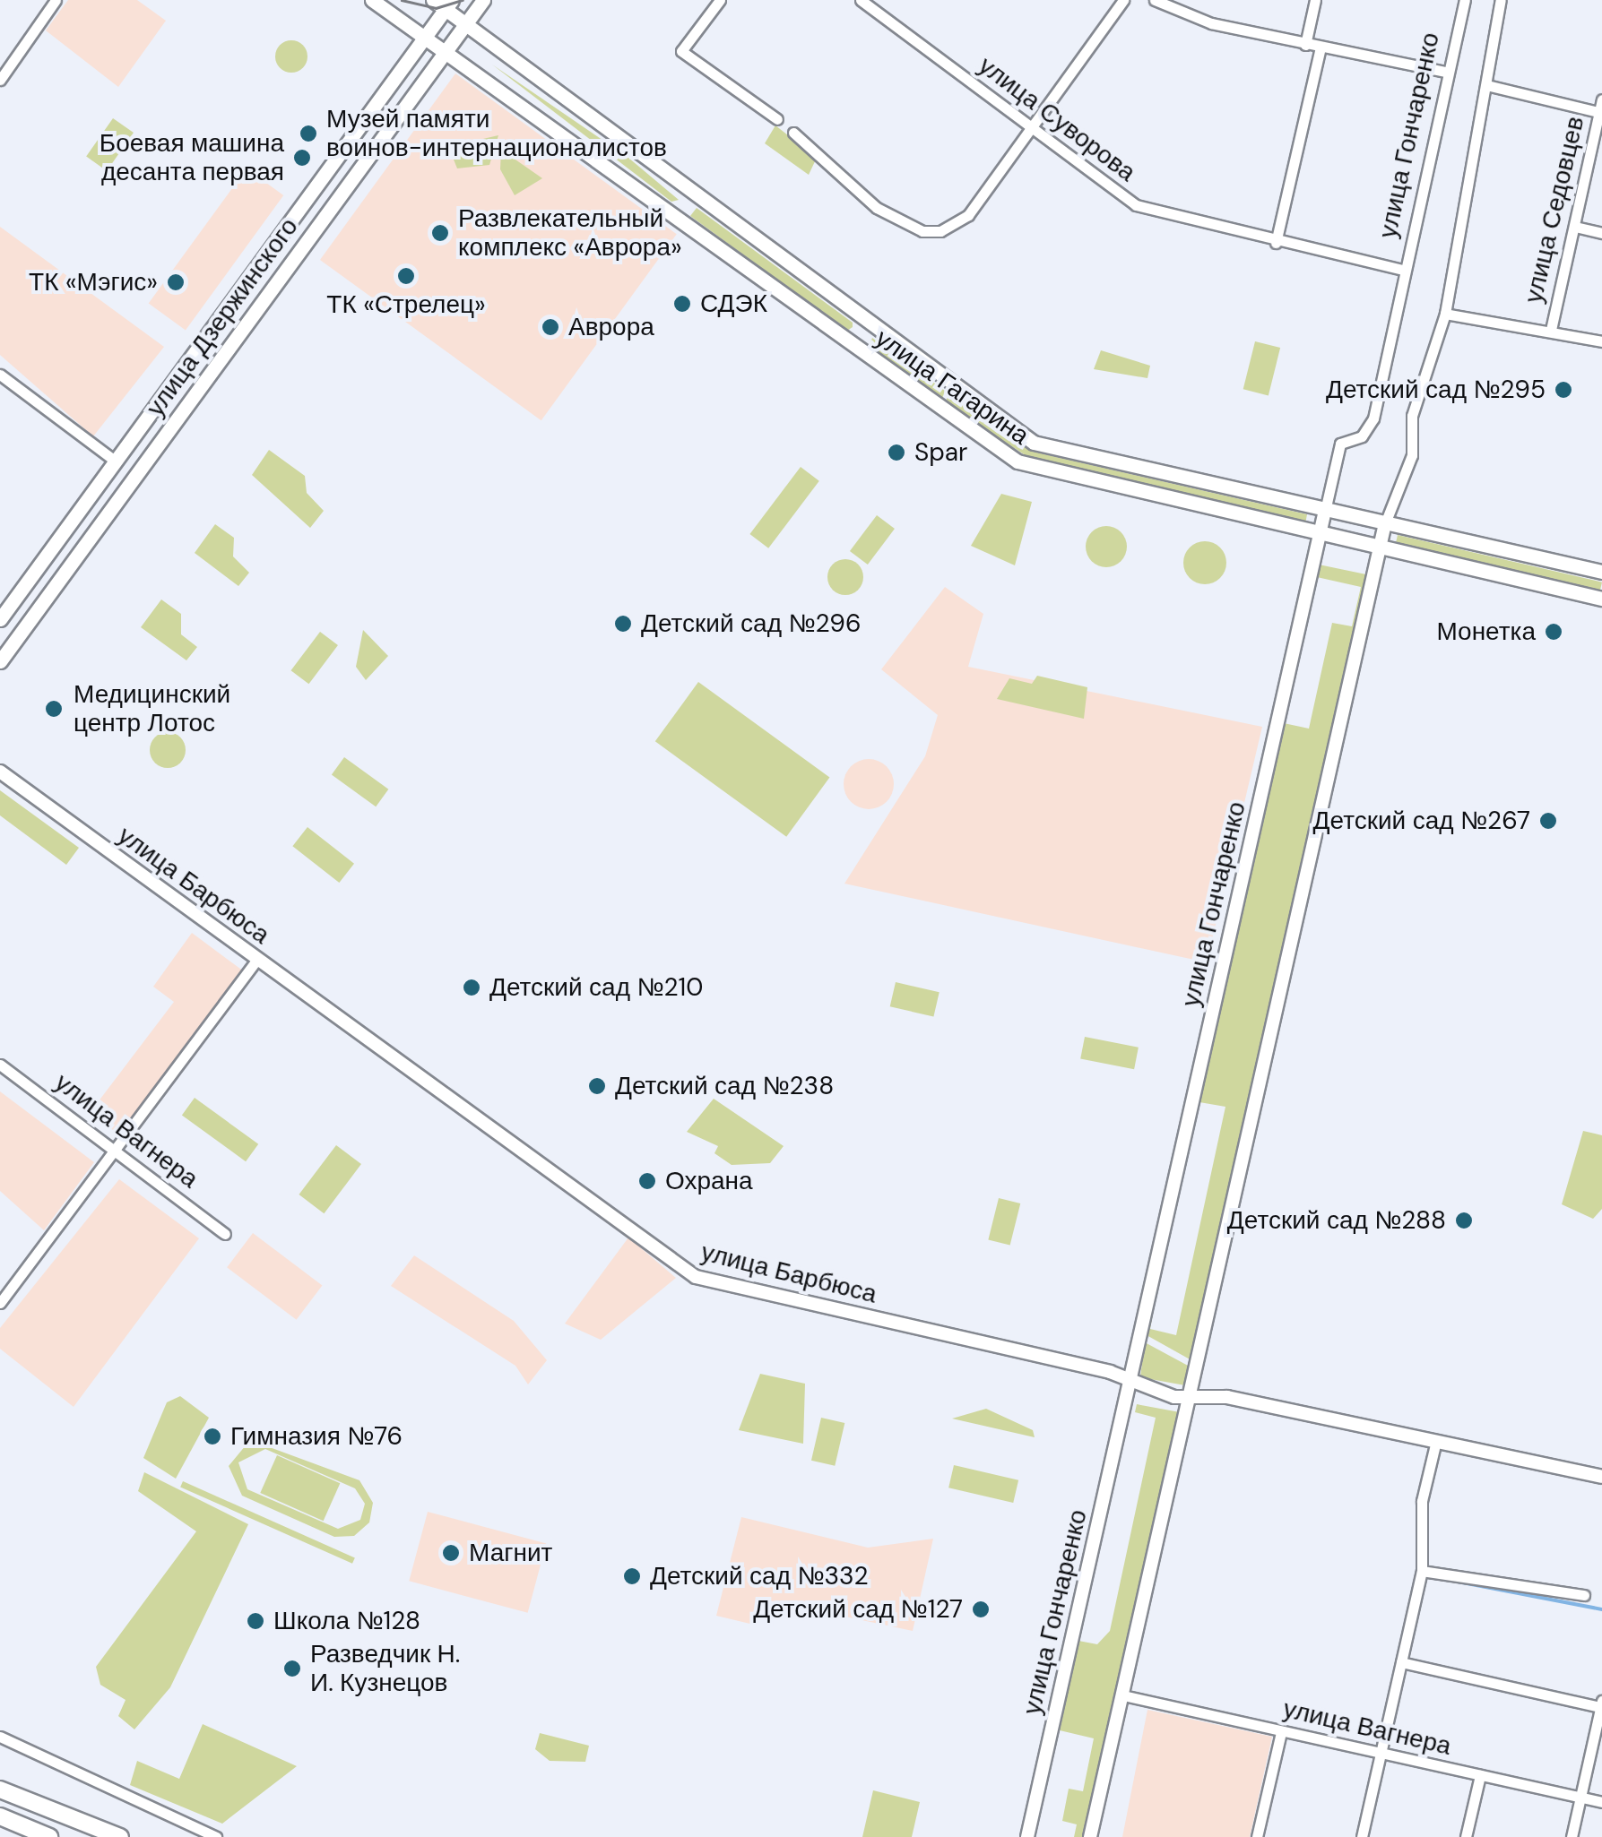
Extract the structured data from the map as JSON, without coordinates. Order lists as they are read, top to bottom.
{
  "streets": {
    "main road": ["улица Дзержинского", "улица Гагарина"],
    "street": [
      "улица Суворова",
      "улица Гончаренко",
      "улица Седовцев",
      "улица Барбюса",
      "улица Вагнера"
    ]
  },
  "crossings": [
    ["улица Суворова", "улица Гончаренко"],
    ["улица Гончаренко", "улица Гагарина"],
    ["улица Гончаренко", "улица Барбюса"],
    ["улица Дзержинского", "улица Гагарина"]
  ],
  "places": [
    "Музей памяти воинов-интернационалистов",
    "Боевая машина десанта первая",
    "Развлекательный комплекс «Аврора»",
    "ТК «Стрелец»",
    "ТК «Мэгис»",
    "СДЭК",
    "Аврора",
    "Детский сад №295",
    "Spar",
    "Детский сад №296",
    "Монетка",
    "Медицинский центр Лотос",
    "Детский сад №267",
    "Детский сад №210",
    "Детский сад №238",
    "Охрана",
    "Детский сад №288",
    "Гимназия №76",
    "Магнит",
    "Детский сад №332",
    "Детский сад №127",
    "Школа №128",
    "Разведчик Н. И. Кузнецов"
  ]
}
